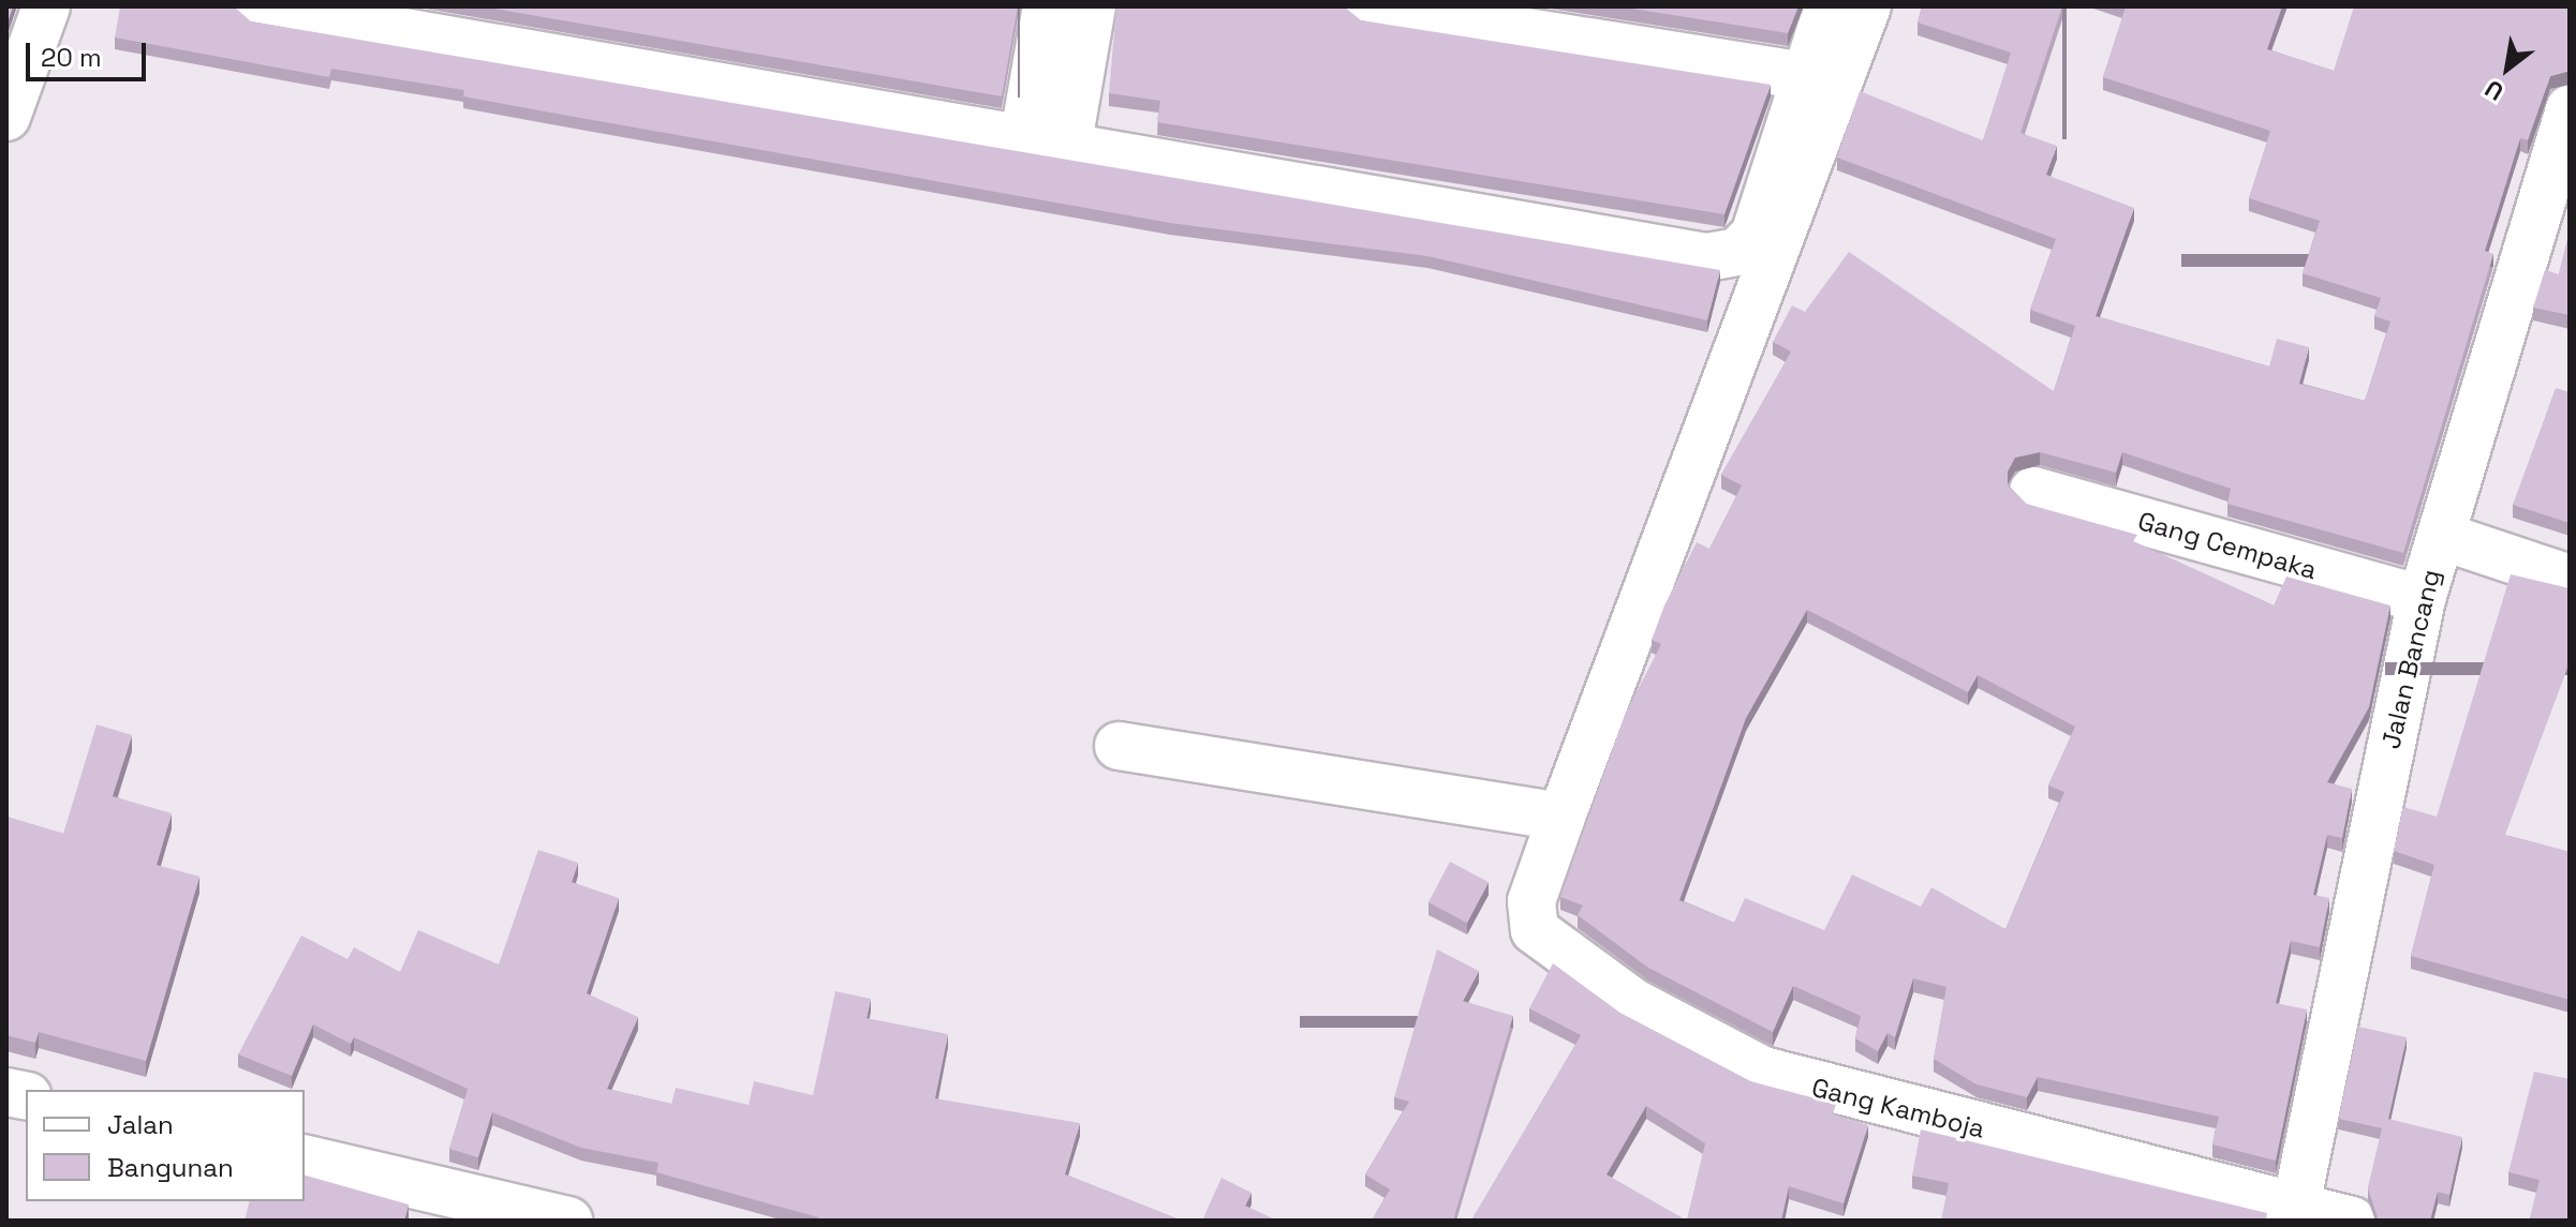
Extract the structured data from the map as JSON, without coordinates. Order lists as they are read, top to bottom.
{
  "streets": {
    "street": ["Gang Cempaka", "Jalan Bancang", "Gang Kamboja"]
  },
  "crossings": [
    ["Gang Cempaka", "Jalan Bancang"],
    ["Jalan Bancang", "Gang Kamboja"]
  ],
  "legend": ["Jalan", "Bangunan"],
  "scale_bar": "20 m",
  "north": "bottom left"
}
